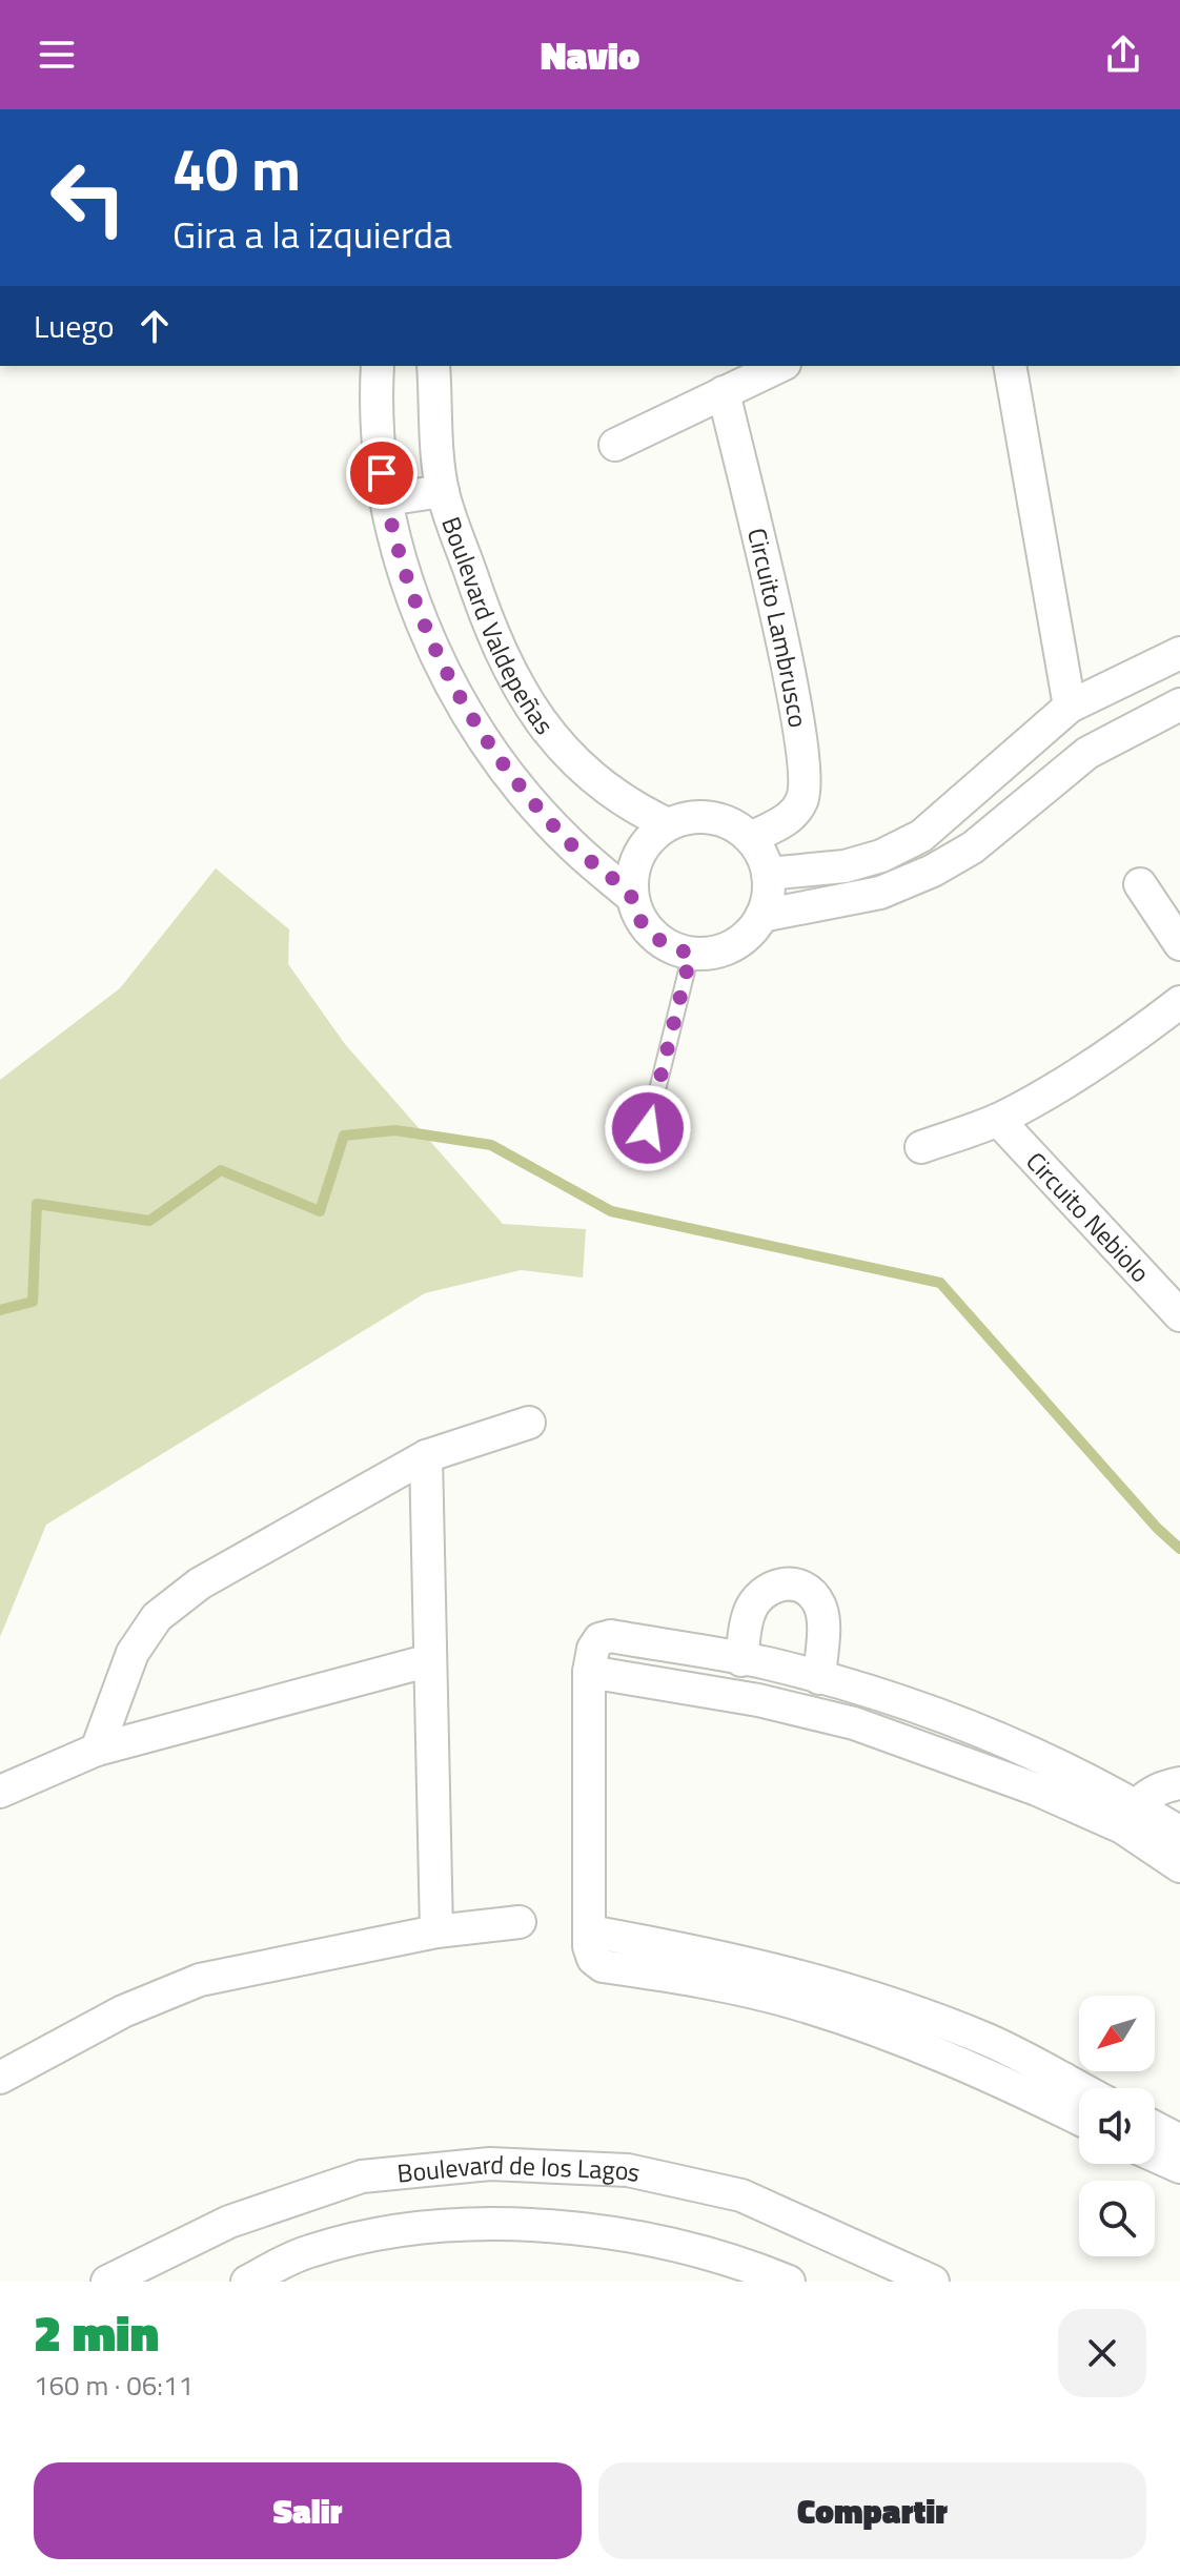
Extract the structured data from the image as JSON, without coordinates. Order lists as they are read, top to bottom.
{
  "streets": {
    "street": [
      "Boulevard Valdepeñas",
      "Circuito Lambrusco",
      "Circuito Nebiolo",
      "Boulevard de los Lagos"
    ]
  },
  "crossings": [
    ["Boulevard Valdepeñas", "Circuito Lambrusco"]
  ],
  "north": "bottom left",
  "page": {
    "header": "Navio",
    "turn": ["40 m", "Gira a la izquierda"],
    "then": "Luego",
    "heading": ["2 min", "160 m · 06:11"],
    "buttons": ["Salir", "Compartir"]
  }
}
